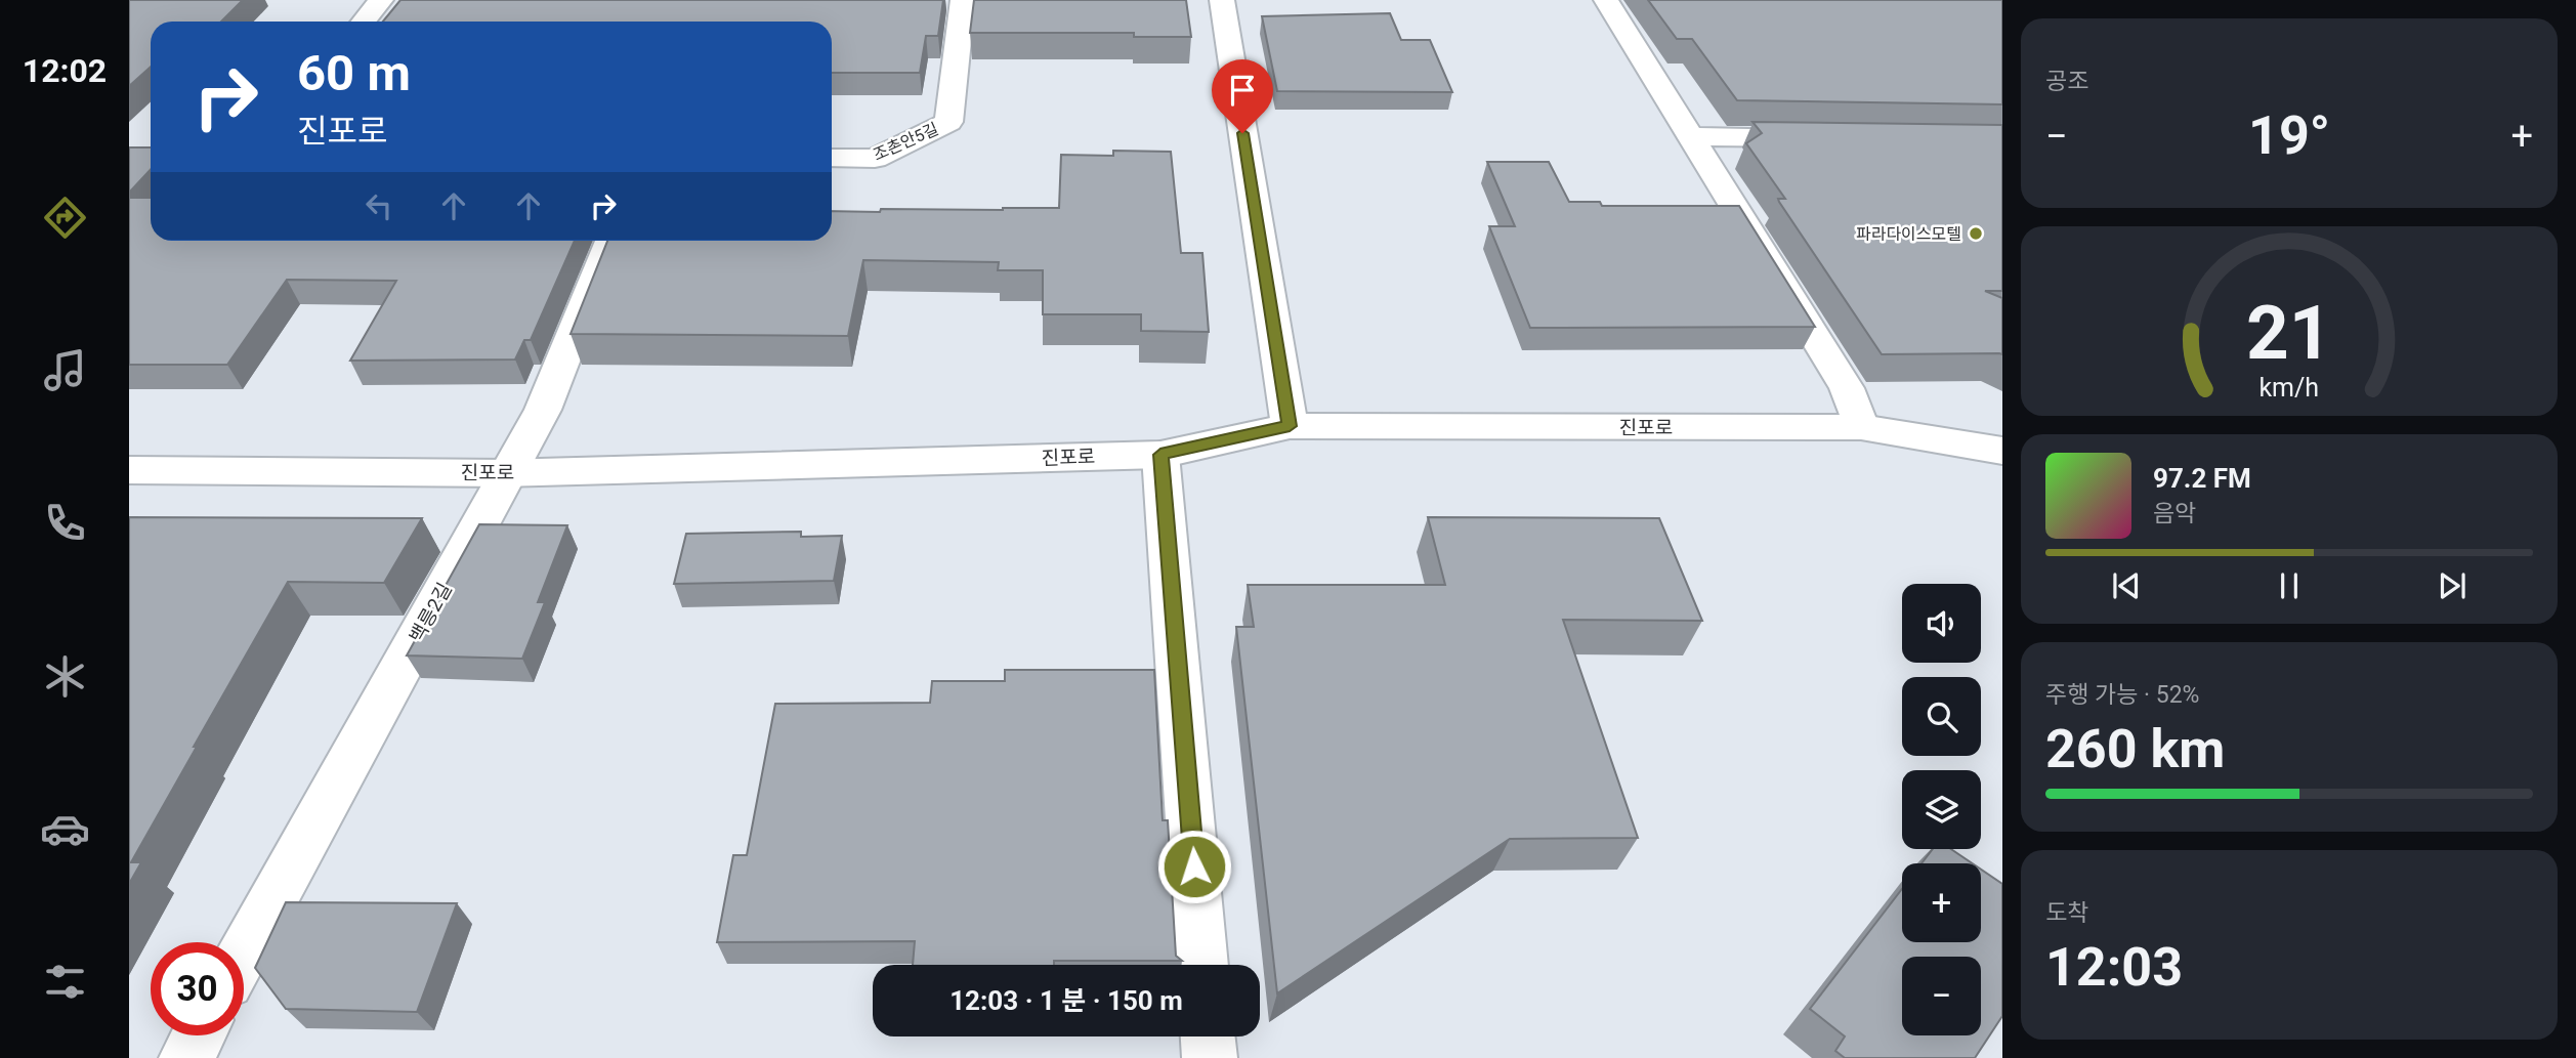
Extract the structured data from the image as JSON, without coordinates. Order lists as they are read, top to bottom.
{
  "streets": {
    "street": ["조촌안5길", "진포로", "백릉2길"]
  },
  "crossings": [
    ["진포로", "백릉2길"]
  ],
  "places": ["파라다이스모텔"],
  "page": {
    "tabs": "12:02",
    "tile": [
      "공조",
      ["주행 가능 · 52%", "260 km"],
      ["도착", "12:03"]
    ],
    "turn": ["60 m", "진포로"],
    "heat": ["−", "19°", "+"],
    "song": ["97.2 FM", "음악"],
    "map_buttons": ["+", "−"],
    "limit": "30",
    "trip": "12:03 · 1 분 · 150 m",
    "gauge": ["21", "km/h"]
  }
}
